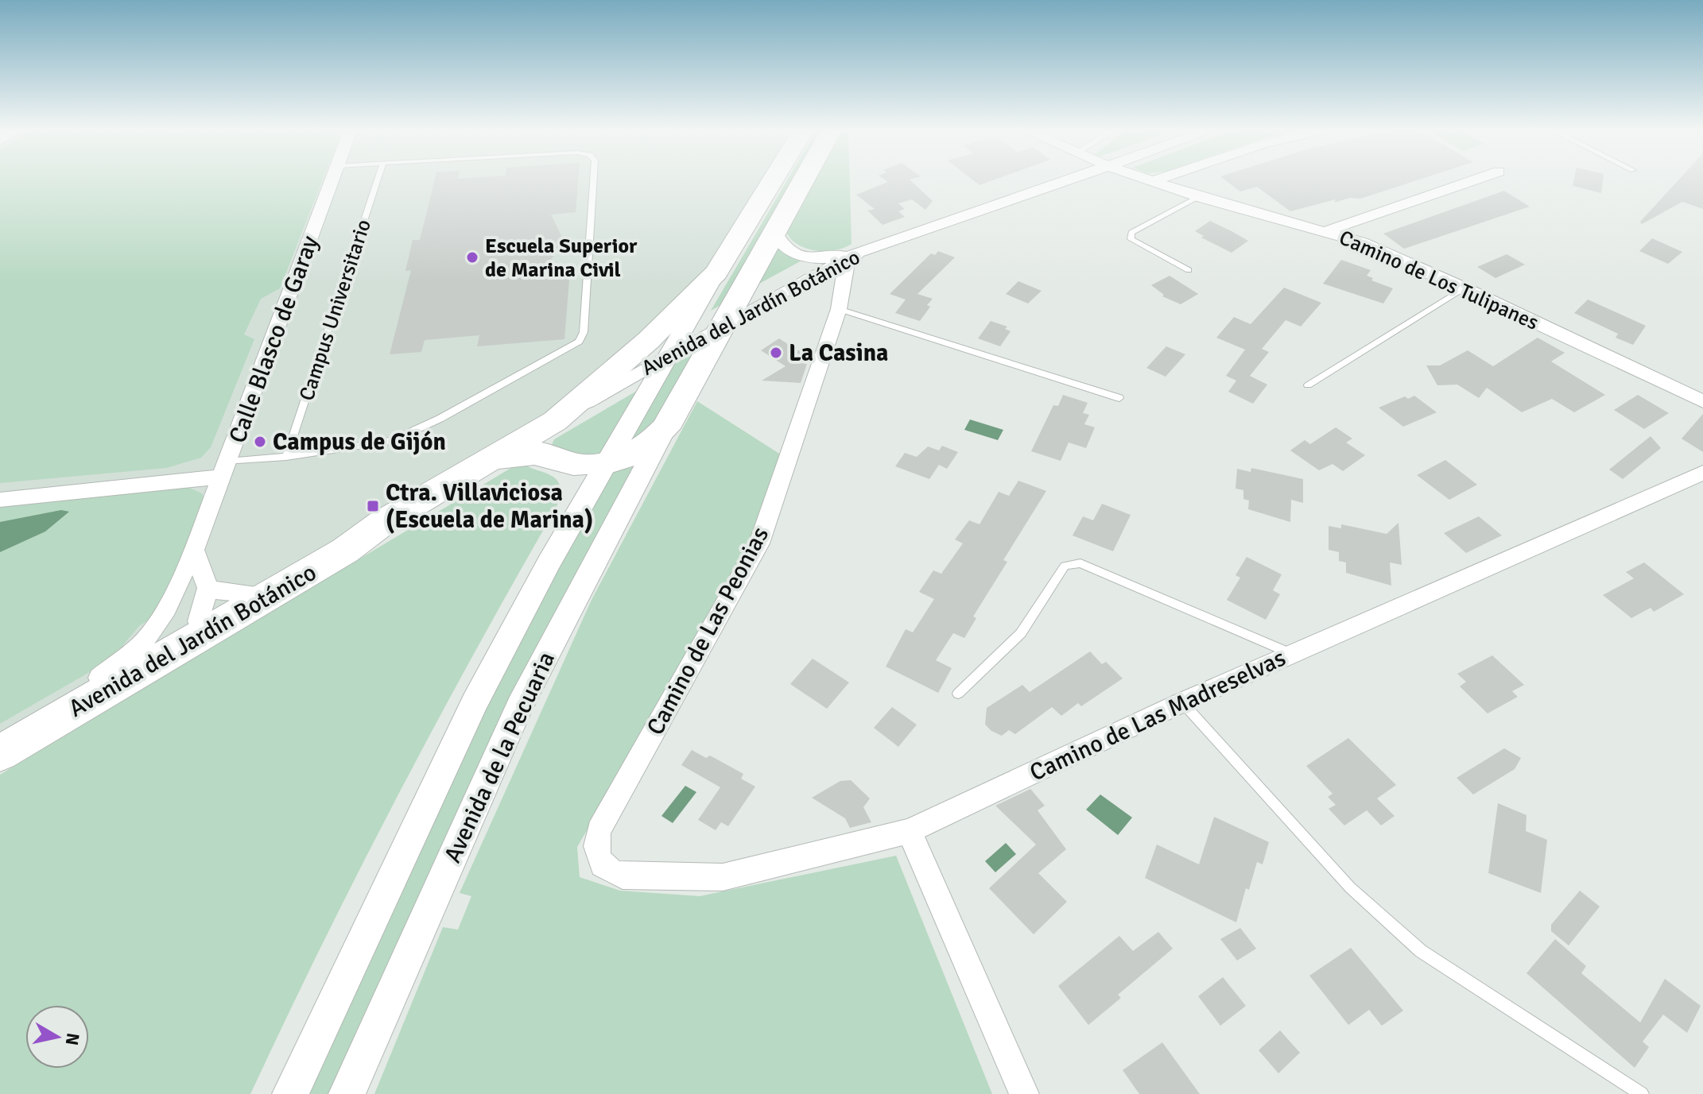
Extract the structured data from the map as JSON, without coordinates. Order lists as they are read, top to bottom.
{
  "streets": {
    "highway": ["Avenida del Jardín Botánico", "Avenida de la Pecuaria"],
    "street": [
      "Camino de Los Tulipanes",
      "Calle Blasco de Garay",
      "Camino de Las Peonias",
      "Camino de Las Madreselvas"
    ],
    "lane": ["Campus Universitario"]
  },
  "crossings": [
    ["Avenida del Jardín Botánico", "Calle Blasco de Garay"],
    ["Avenida del Jardín Botánico", "Camino de Las Peonias"],
    ["Avenida del Jardín Botánico", "Avenida de la Pecuaria"],
    ["Camino de Las Peonias", "Camino de Las Madreselvas"]
  ],
  "places": {
    "other": ["Escuela Superior de Marina Civil", "La Casina", "Campus de Gijón"],
    "transit": ["Ctra. Villaviciosa (Escuela de Marina)"]
  },
  "north": "right"
}
